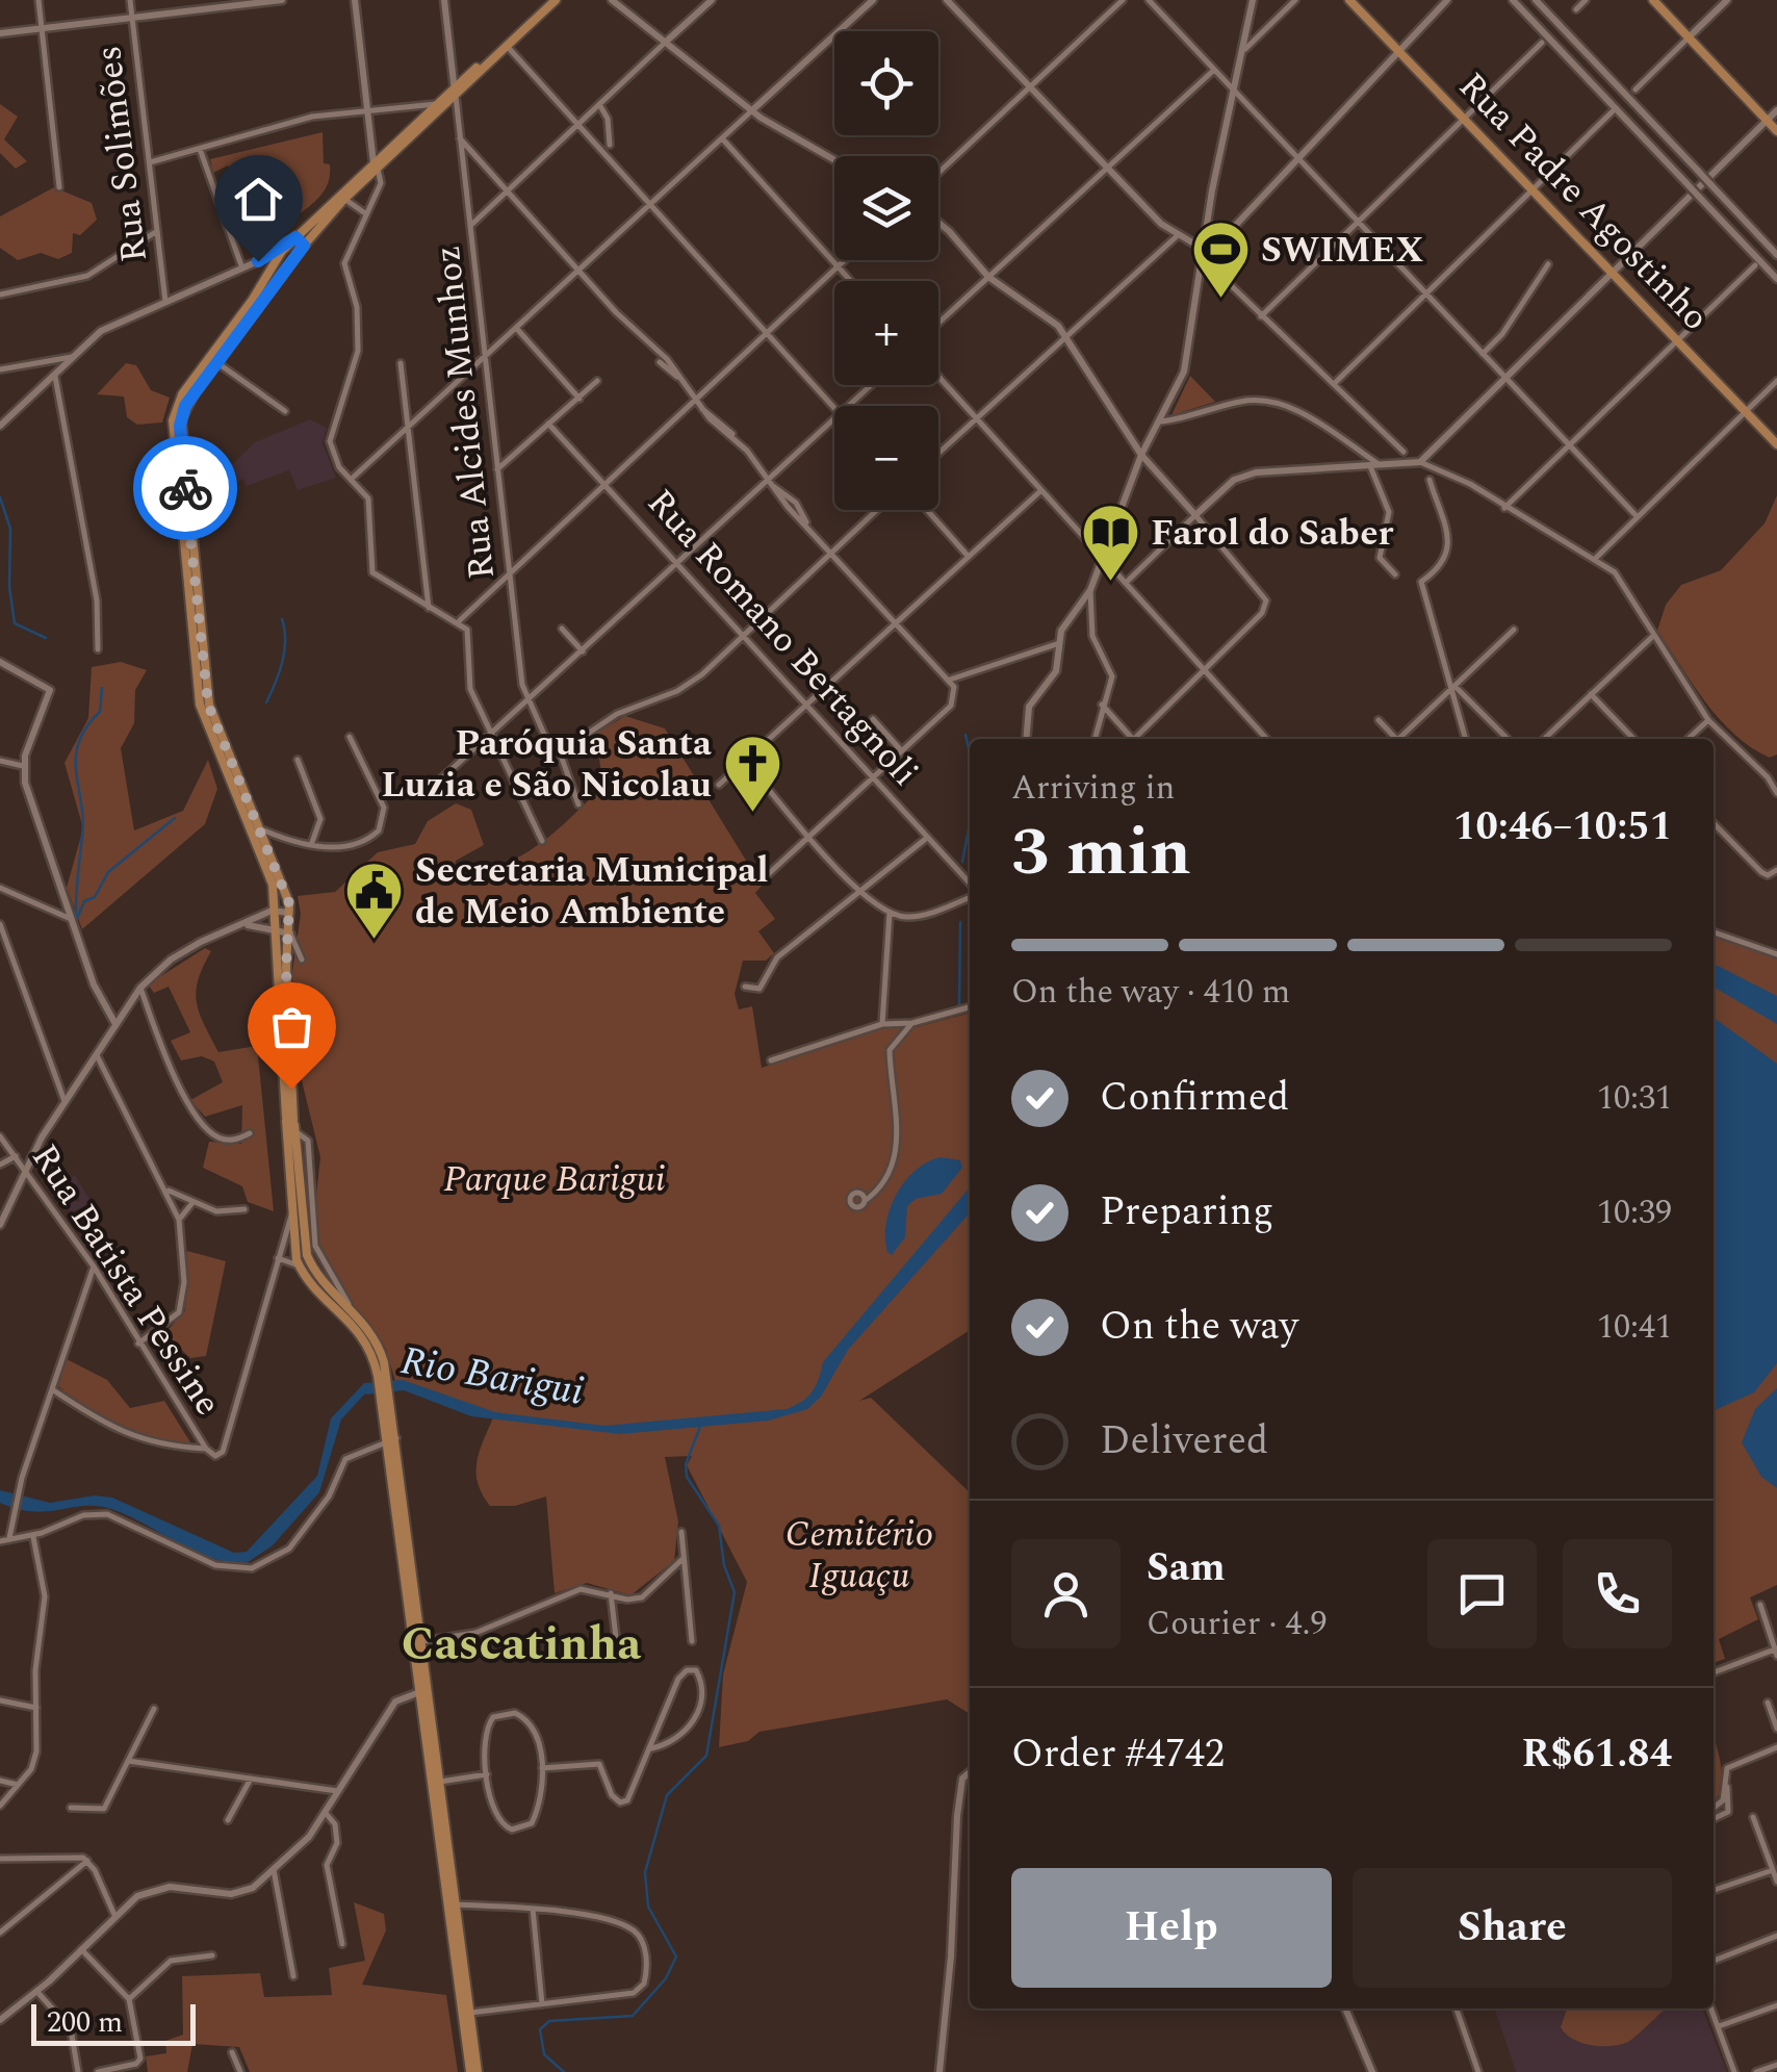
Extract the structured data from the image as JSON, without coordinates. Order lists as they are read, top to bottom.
{
  "streets": {
    "main road": ["Rua Padre Agostinho"],
    "street": [
      "Rua Solimões",
      "Rua Alcides Munhoz",
      "Rua Romano Bertagnoli",
      "Rua Batista Pessine"
    ]
  },
  "districts": ["Cascatinha"],
  "water": ["Rio Barigui"],
  "parks": ["Parque Barigui", "Cemitério Iguaçu"],
  "places": {
    "sports": ["SWIMEX"],
    "library": ["Farol do Saber"],
    "church": ["Paróquia Santa Luzia e São Nicolau"],
    "public building": ["Secretaria Municipal de Meio Ambiente"]
  },
  "scale_bar": "200 m",
  "page": {
    "map_buttons": ["+", "−"],
    "heading": ["3 min", "Arriving in", "10:46–10:51"],
    "panel": [
      "Sam",
      "Courier · 4.9",
      "Order #4742",
      "R$61.84"
    ],
    "bar": "On the way · 410 m",
    "list": [
      ["Confirmed", "10:31"],
      ["Preparing", "10:39"],
      ["On the way", "10:41"],
      "Delivered"
    ],
    "buttons": ["Help", "Share"],
    "scale": "200 m"
  }
}
